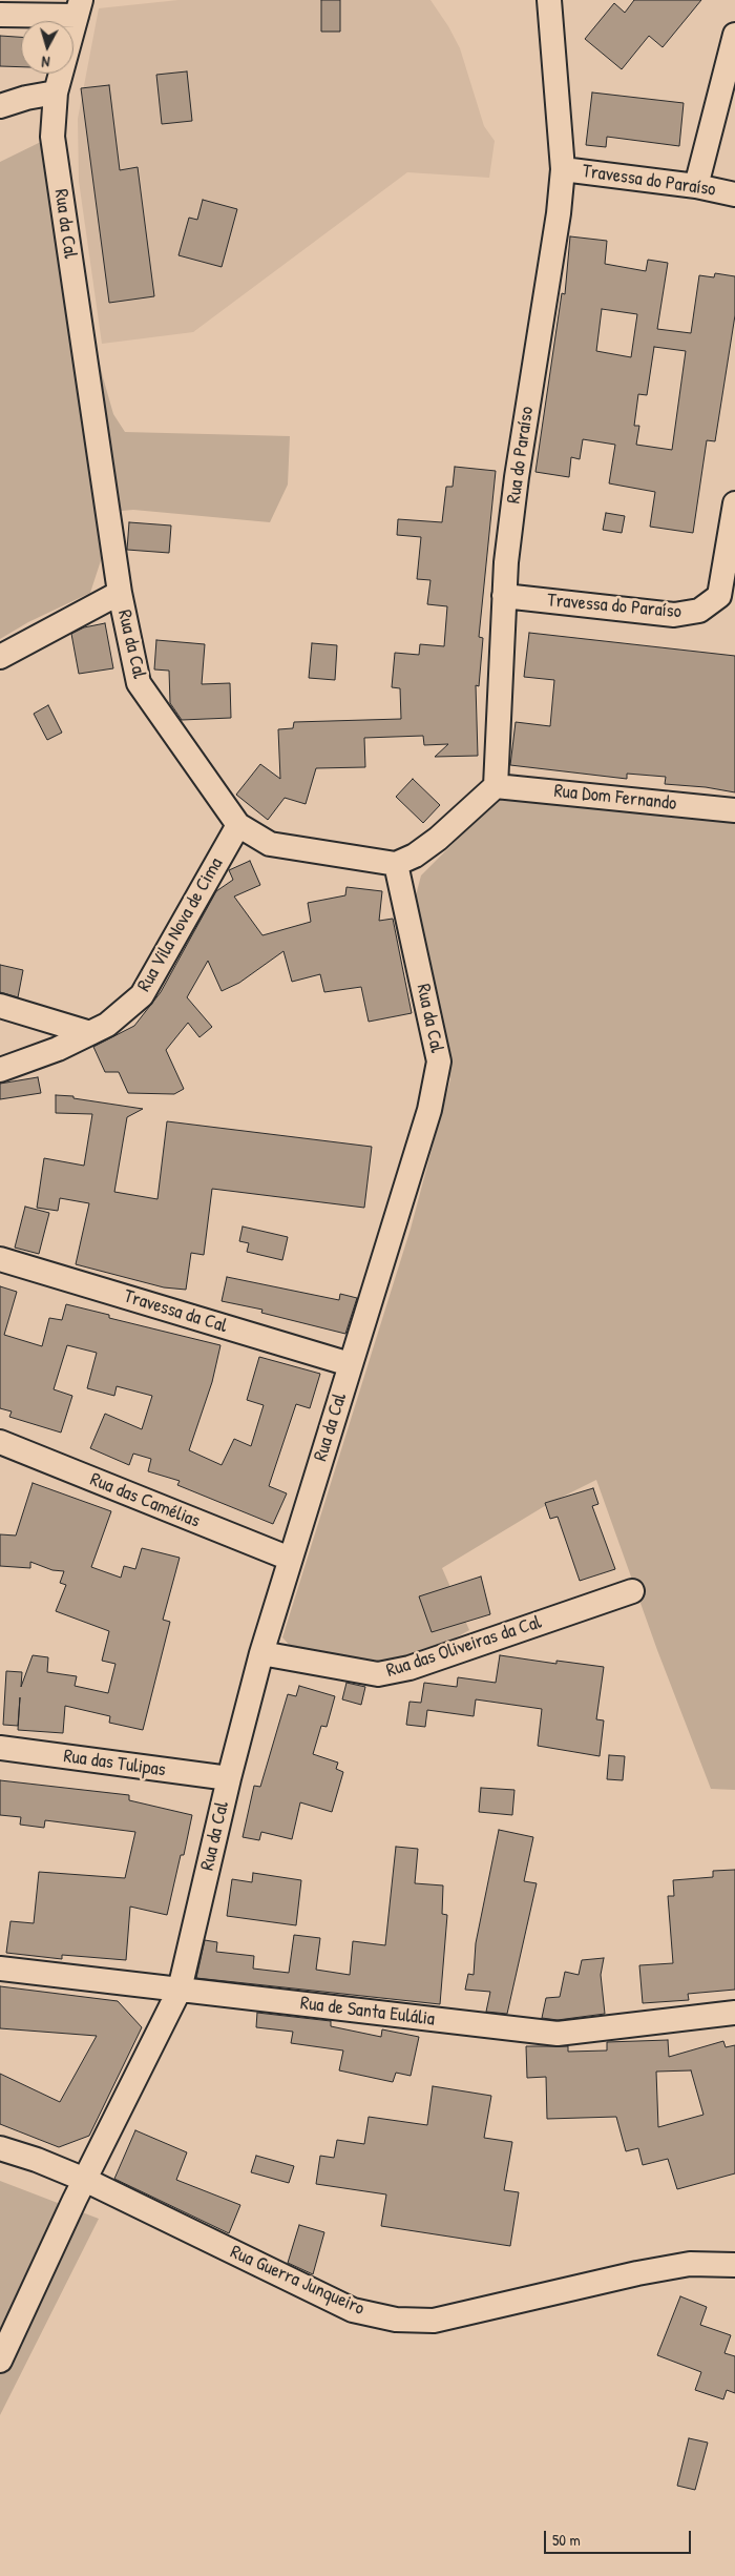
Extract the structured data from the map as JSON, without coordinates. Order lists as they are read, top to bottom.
{
  "streets": {
    "street": [
      "Travessa do Paraíso",
      "Rua da Cal",
      "Rua do Paraíso",
      "Rua Dom Fernando",
      "Rua Vila Nova de Cima",
      "Travessa da Cal",
      "Rua das Camélias",
      "Rua das Oliveiras da Cal",
      "Rua das Tulipas",
      "Rua de Santa Eulália",
      "Rua Guerra Junqueiro"
    ]
  },
  "crossings": [
    ["Travessa do Paraíso", "Rua do Paraíso"],
    ["Rua da Cal", "Rua Vila Nova de Cima"],
    ["Rua da Cal", "Travessa da Cal"],
    ["Rua da Cal", "Rua das Camélias"],
    ["Rua da Cal", "Rua das Oliveiras da Cal"],
    ["Rua da Cal", "Rua das Tulipas"],
    ["Rua da Cal", "Rua de Santa Eulália"],
    ["Rua da Cal", "Rua Guerra Junqueiro"],
    ["Rua do Paraíso", "Rua Dom Fernando"]
  ],
  "scale_bar": "50 m",
  "north": "bottom"
}
